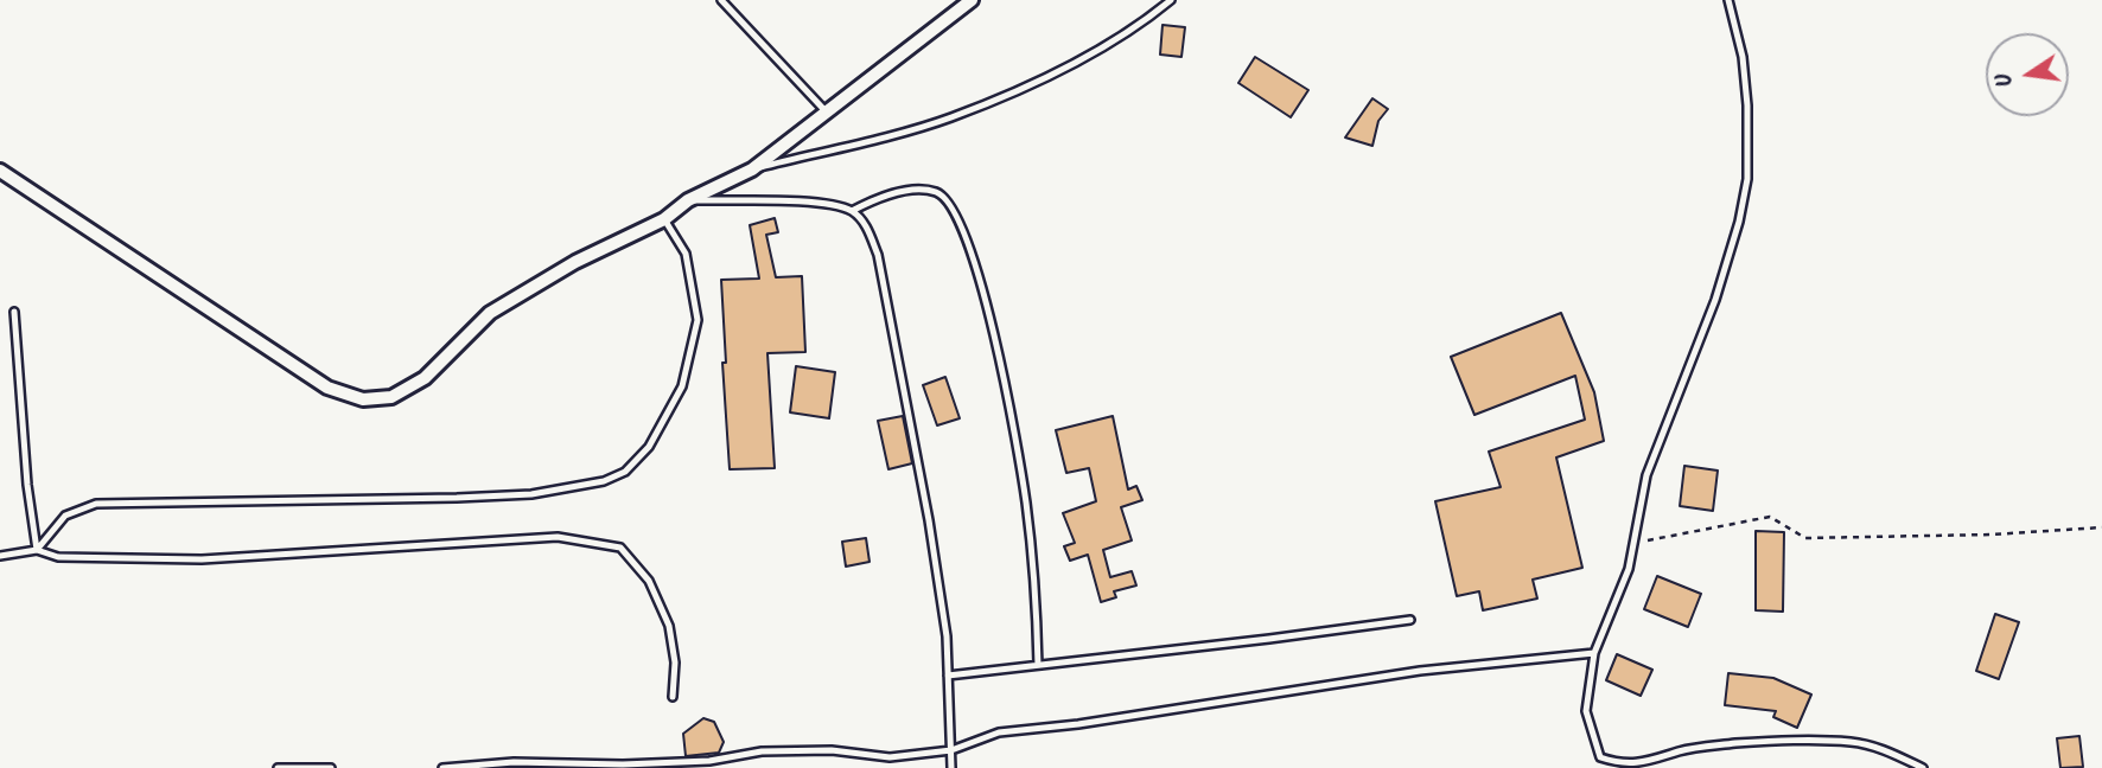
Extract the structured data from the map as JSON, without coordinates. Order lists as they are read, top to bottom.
{
  "north": "left"
}
